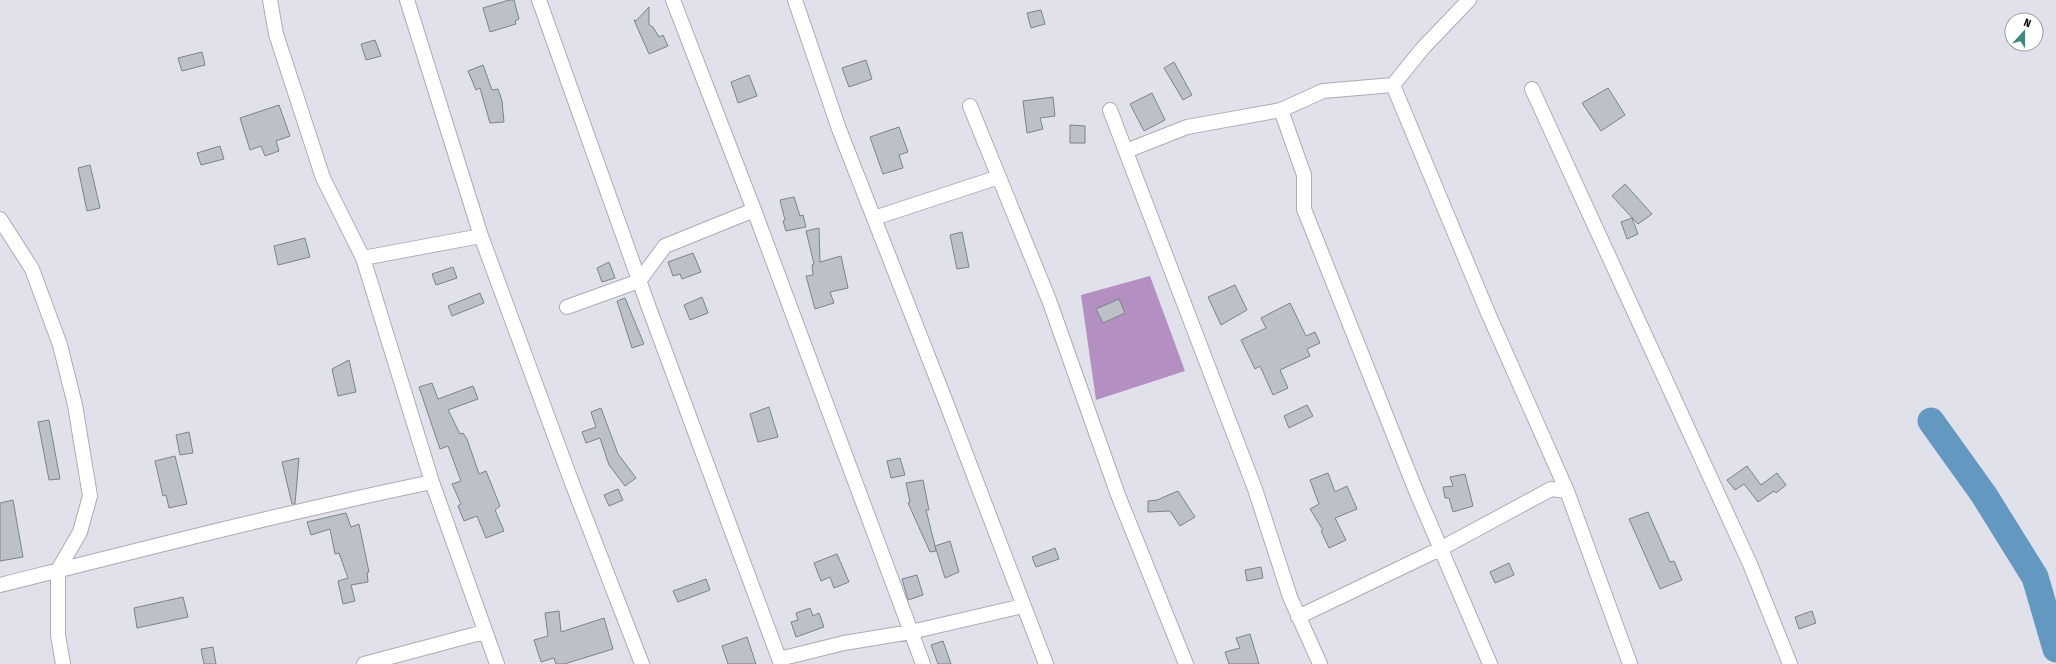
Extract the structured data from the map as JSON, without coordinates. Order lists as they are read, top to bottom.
{
  "north": "top"
}
